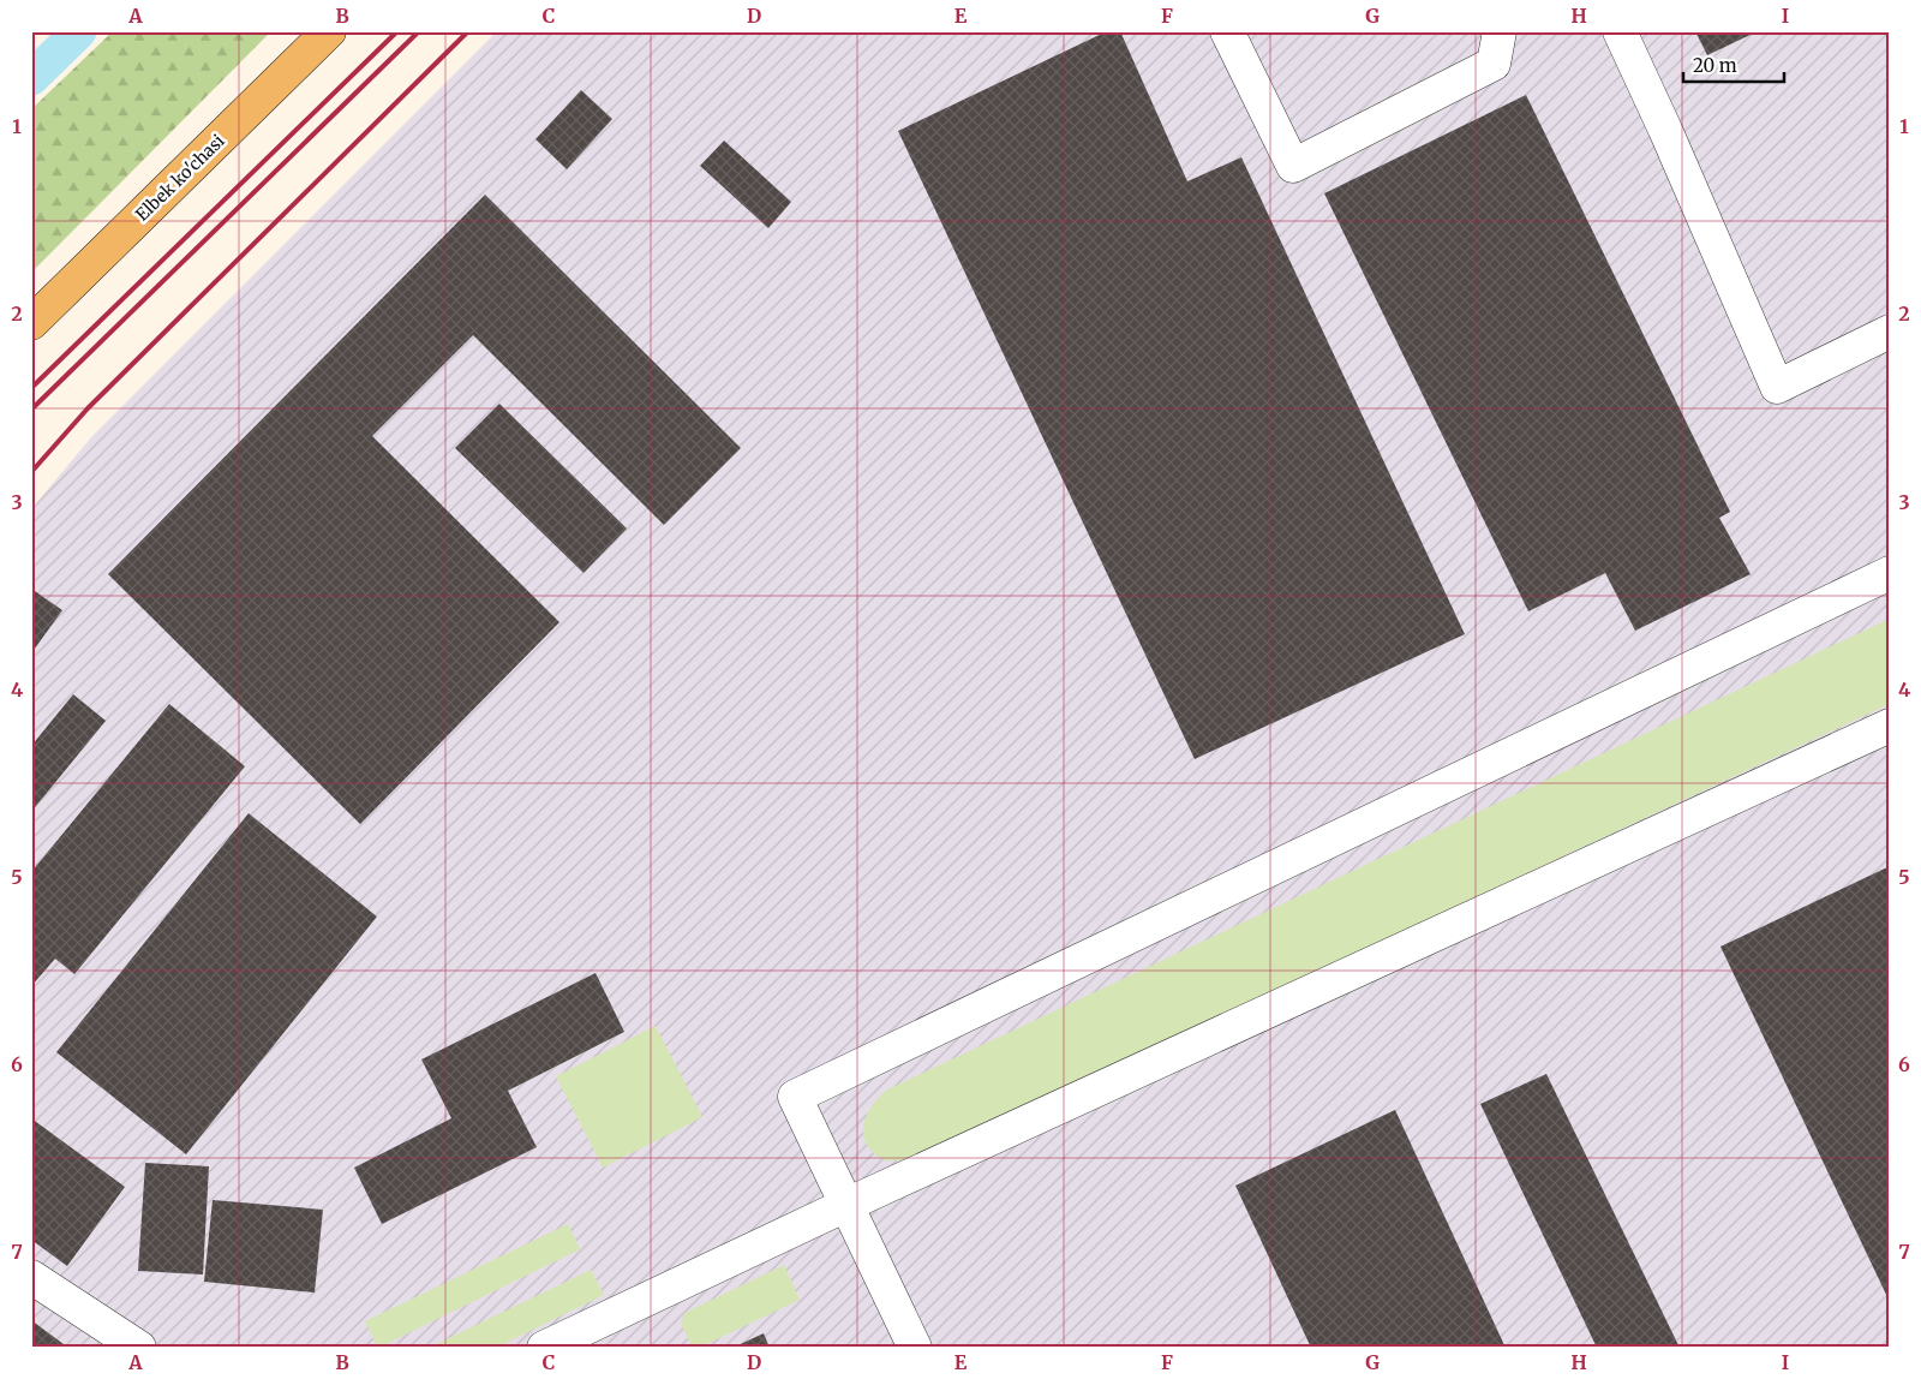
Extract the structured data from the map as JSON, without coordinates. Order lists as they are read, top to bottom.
{
  "streets": {
    "main road": ["Elbek ko'chasi"]
  },
  "scale_bar": "20 m",
  "grid": {
    "columns": [
      "A",
      "B",
      "C",
      "D",
      "E",
      "F",
      "G",
      "H",
      "I"
    ],
    "rows": [
      "1",
      "2",
      "3",
      "4",
      "5",
      "6",
      "7"
    ]
  }
}
